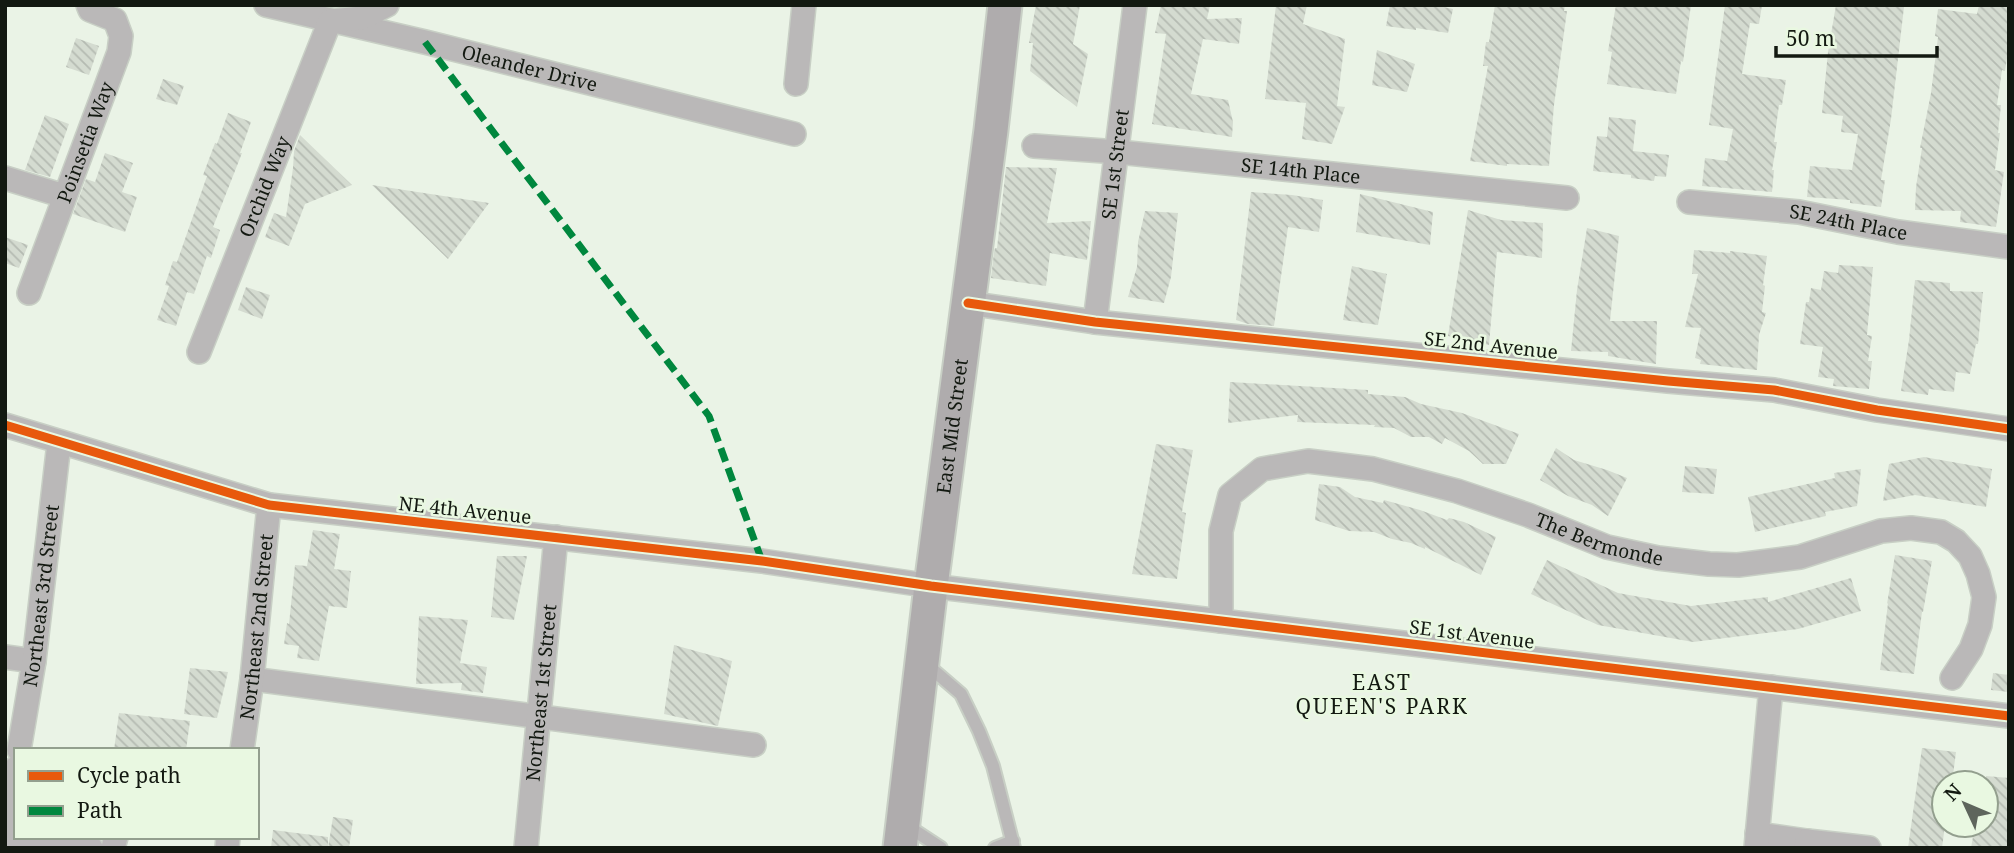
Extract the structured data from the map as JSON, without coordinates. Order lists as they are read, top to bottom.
{
  "streets": {
    "street": [
      "Oleander Drive",
      "Poinsetia Way",
      "SE 1st Street",
      "SE 14th Place",
      "Orchid Way",
      "SE 24th Place",
      "SE 2nd Avenue",
      "East Mid Street",
      "NE 4th Avenue",
      "The Bermonde",
      "Northeast 3rd Street",
      "Northeast 2nd Street",
      "SE 1st Avenue",
      "Northeast 1st Street"
    ]
  },
  "crossings": [
    ["Oleander Drive", "Orchid Way"],
    ["SE 1st Street", "SE 14th Place"],
    ["SE 1st Street", "SE 2nd Avenue"],
    ["SE 2nd Avenue", "East Mid Street"],
    ["East Mid Street", "NE 4th Avenue"],
    ["East Mid Street", "SE 1st Avenue"],
    ["NE 4th Avenue", "Northeast 3rd Street"],
    ["NE 4th Avenue", "Northeast 2nd Street"],
    ["NE 4th Avenue", "SE 1st Avenue"],
    ["NE 4th Avenue", "Northeast 1st Street"],
    ["The Bermonde", "SE 1st Avenue"]
  ],
  "districts": ["EAST QUEEN'S PARK"],
  "legend": ["Cycle path", "Path"],
  "scale_bar": "50 m",
  "north": "top left"
}
